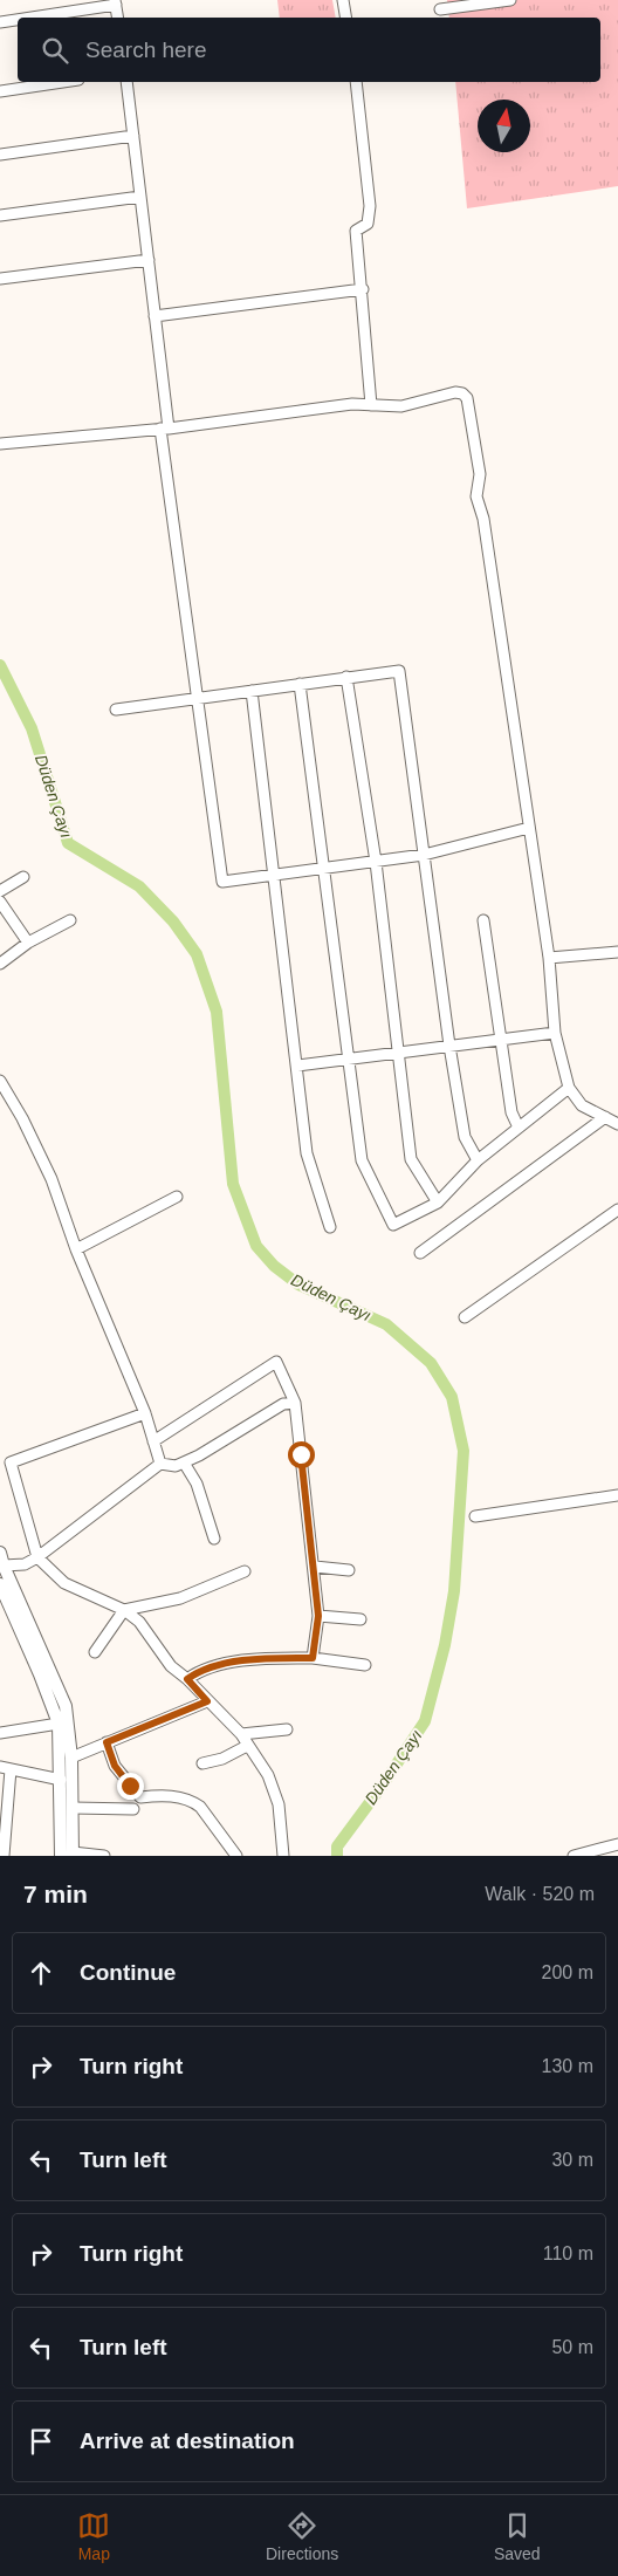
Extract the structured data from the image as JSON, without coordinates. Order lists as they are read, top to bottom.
{
  "water": ["Düden Çayı"],
  "north": "top",
  "page": {
    "search": "Search here",
    "heading": ["7 min", "Walk · 520 m"],
    "list": [
      ["Continue", "200 m"],
      ["Turn right", "130 m"],
      ["Turn left", "30 m"],
      ["Turn right", "110 m"],
      ["Turn left", "50 m"],
      "Arrive at destination"
    ],
    "nav": ["Map", "Directions", "Saved"]
  }
}
